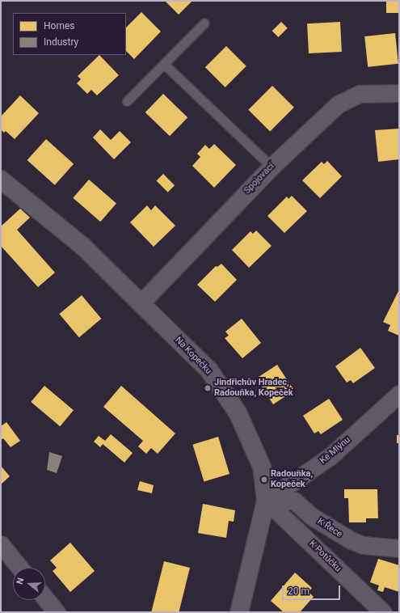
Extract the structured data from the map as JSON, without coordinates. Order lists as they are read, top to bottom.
{
  "streets": {
    "street": [
      "Spojovací",
      "Na Kopečku",
      "Ke Mlýnu",
      "K Řece",
      "K Potůčku"
    ]
  },
  "crossings": [
    ["Spojovací", "Na Kopečku"],
    ["Na Kopečku", "Ke Mlýnu"],
    ["Na Kopečku", "K Řece"],
    ["Na Kopečku", "K Potůčku"],
    ["Ke Mlýnu", "K Řece"],
    ["Ke Mlýnu", "K Potůčku"],
    ["K Řece", "K Potůčku"]
  ],
  "places": ["Jindřichův Hradec, Radouňka, Kopeček", "Radouňka, Kopeček"],
  "legend": ["Homes", "Industry"],
  "scale_bar": "20 m",
  "north": "left"
}
